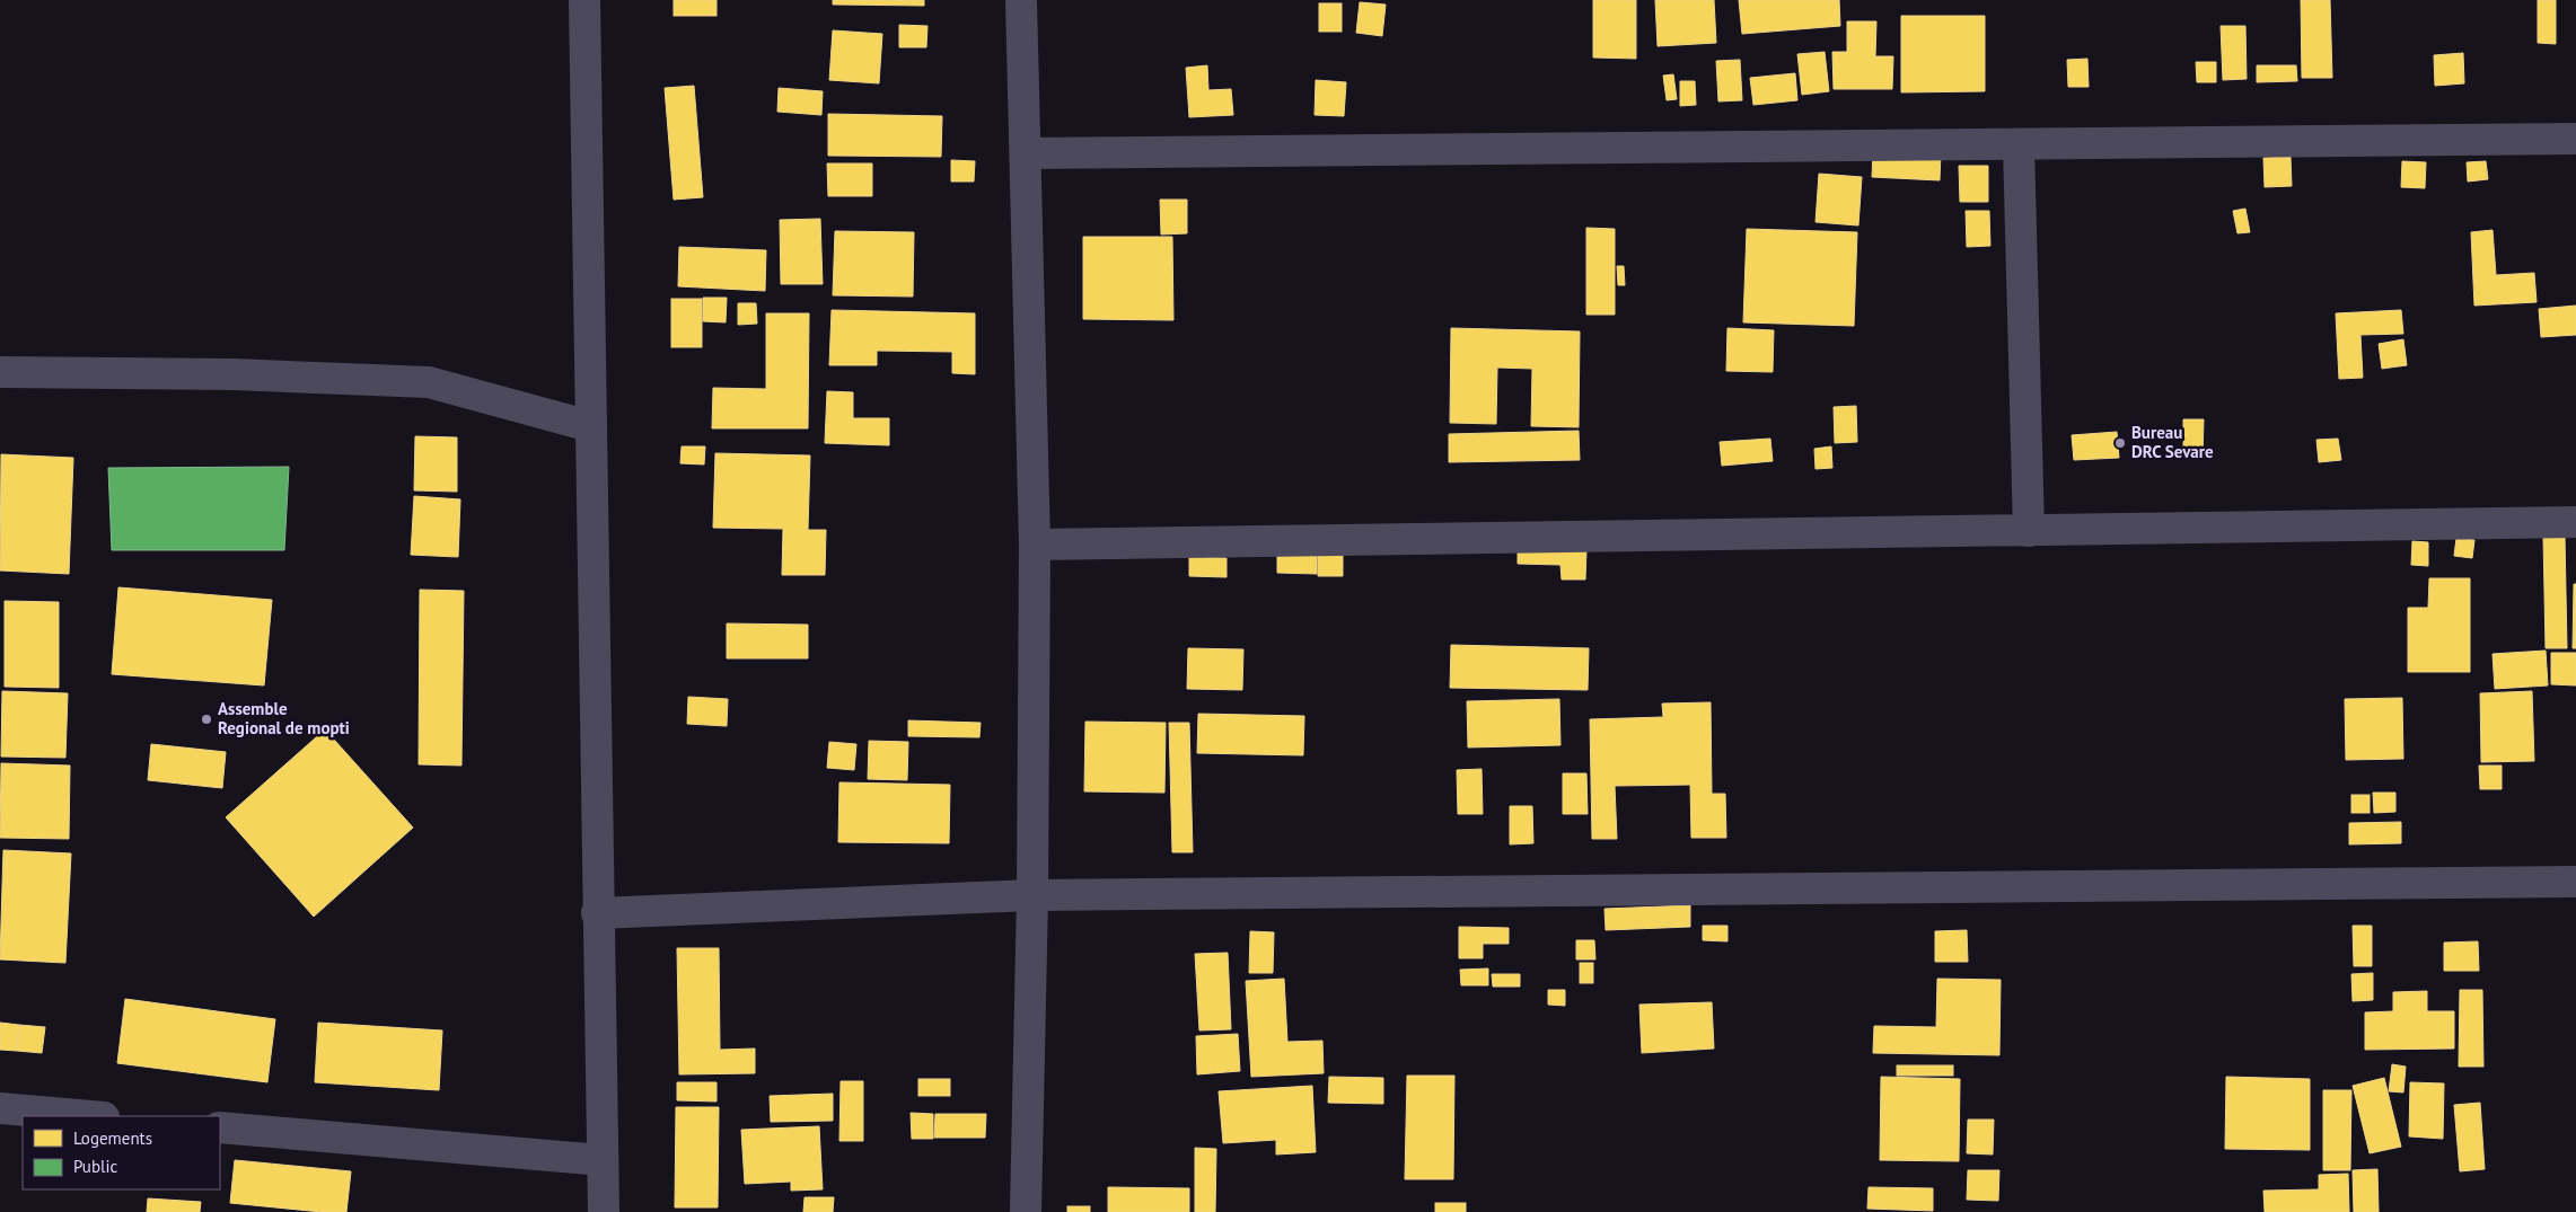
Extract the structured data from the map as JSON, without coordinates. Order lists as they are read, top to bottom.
{
  "places": ["Bureau DRC Sevare", "Assemble Regional de mopti"],
  "legend": ["Logements", "Public"]
}
